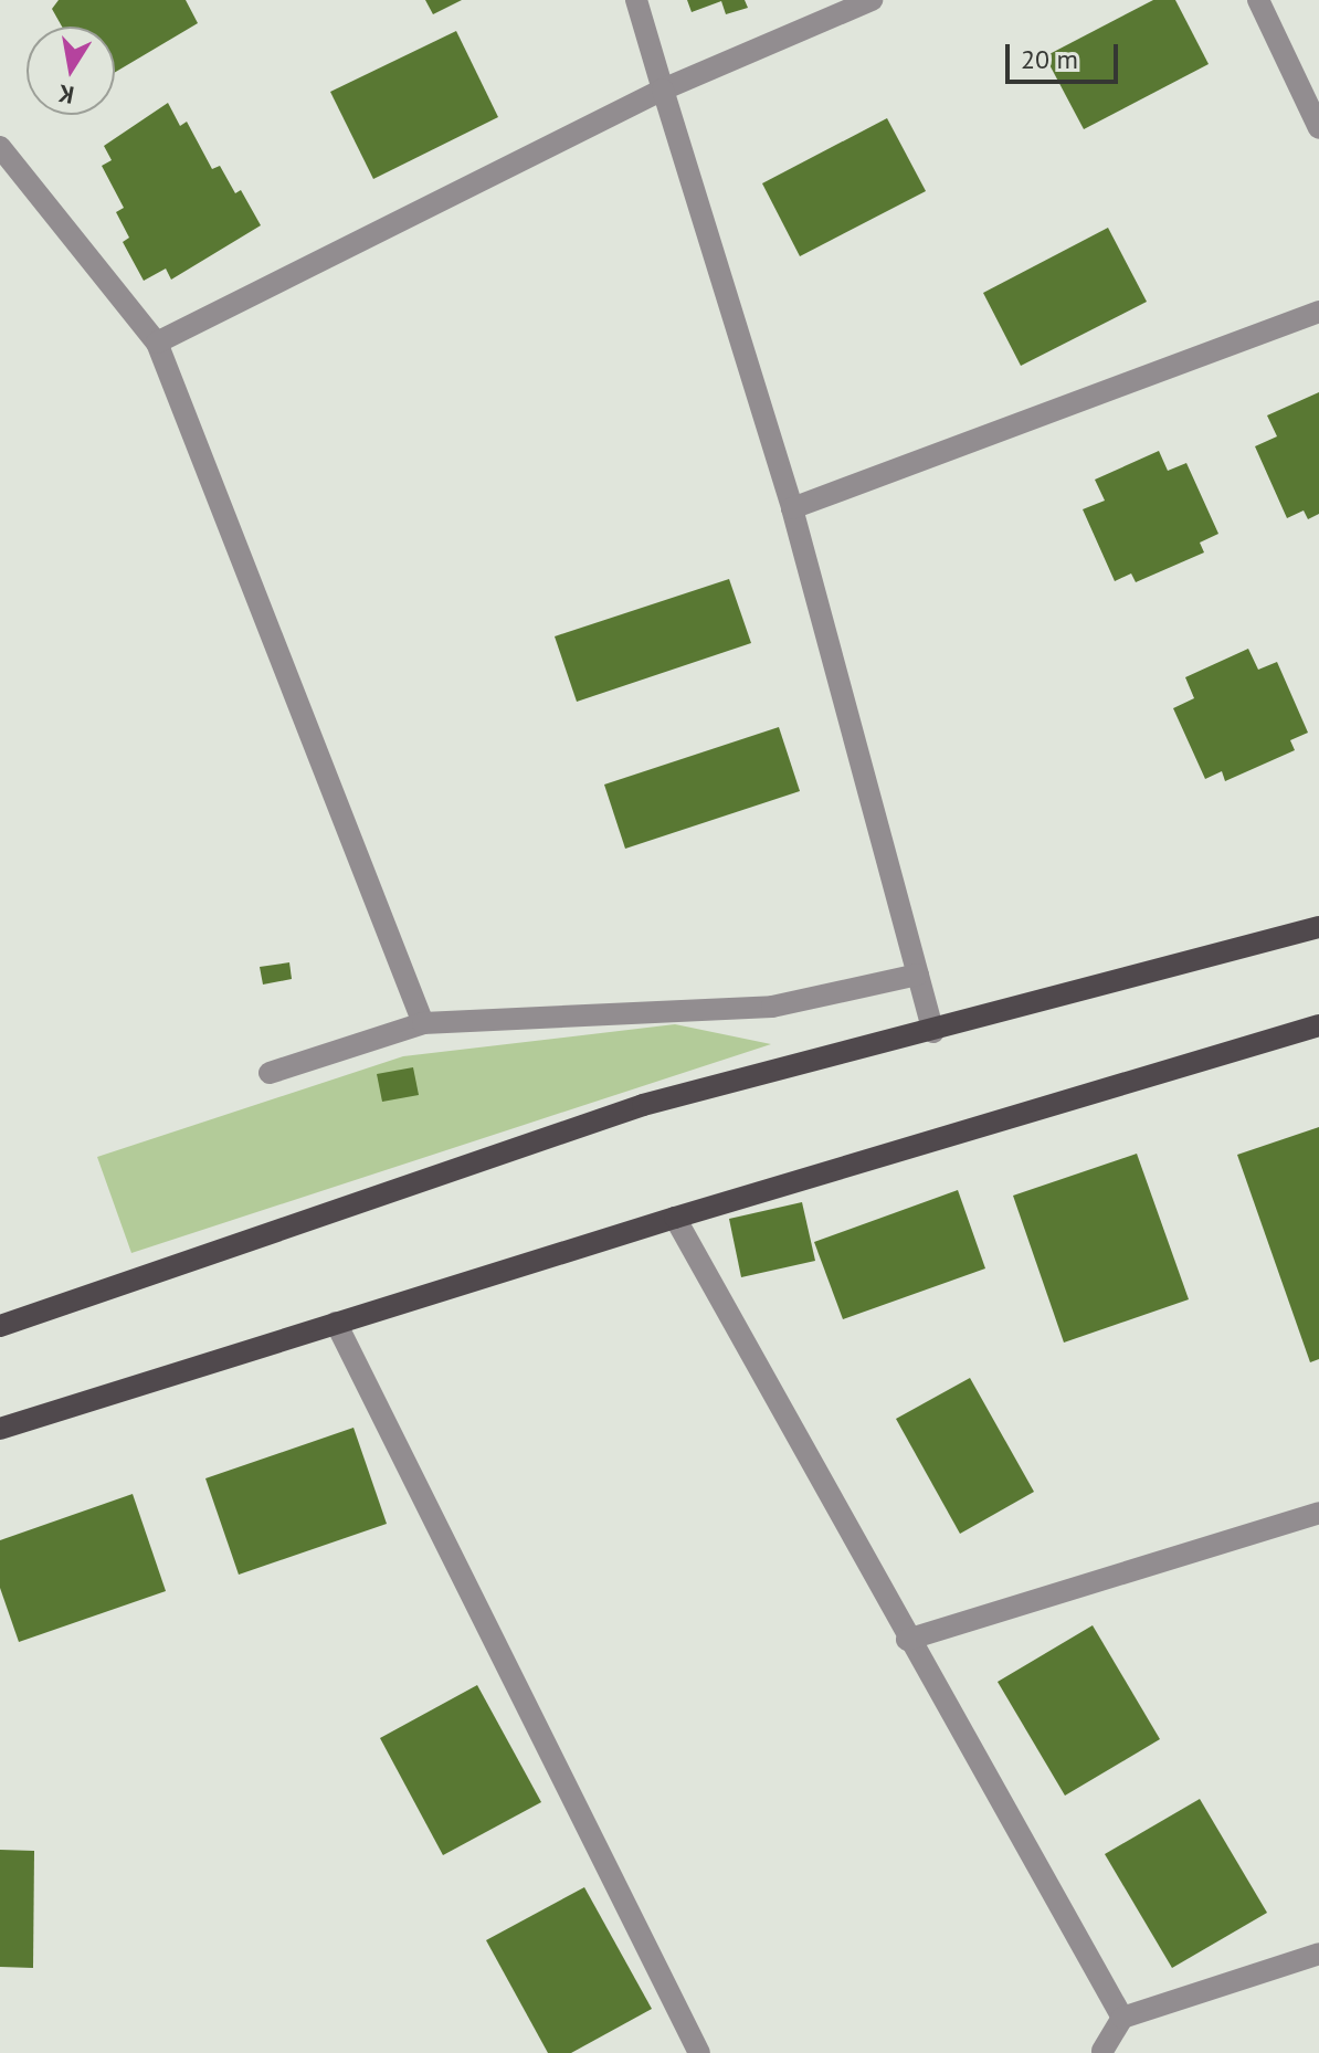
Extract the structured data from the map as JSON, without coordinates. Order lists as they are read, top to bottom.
{
  "scale_bar": "20 m",
  "north": "bottom"
}
